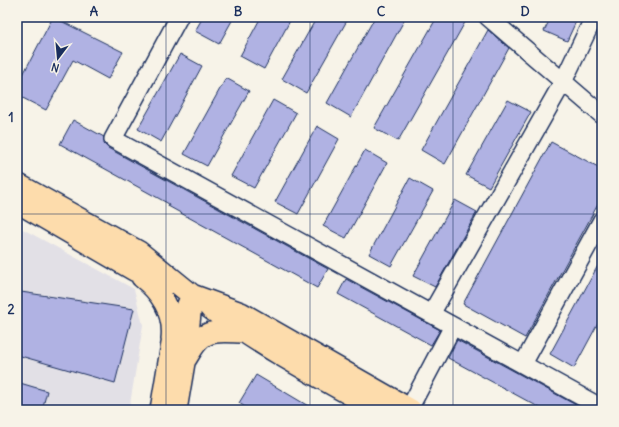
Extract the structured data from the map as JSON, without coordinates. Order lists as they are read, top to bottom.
{
  "north": "bottom",
  "grid": {
    "columns": [
      "A",
      "B",
      "C",
      "D"
    ],
    "rows": ["1", "2"]
  }
}
